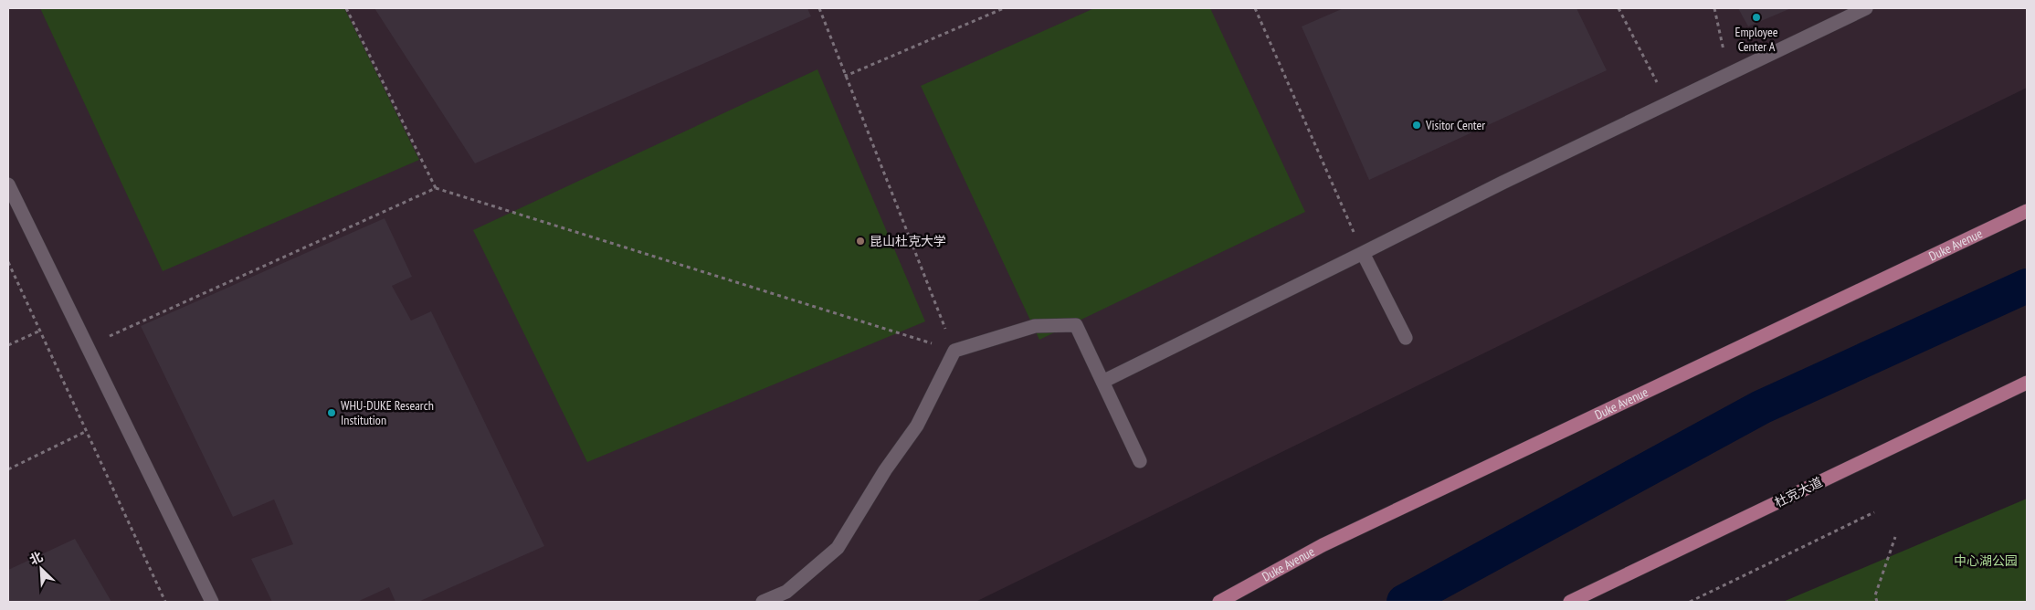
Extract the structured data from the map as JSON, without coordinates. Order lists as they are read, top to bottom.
{
  "streets": {
    "main road": ["Duke Avenue", "杜克大道"]
  },
  "parks": ["中心湖公园"],
  "places": [
    "Employee Center A",
    "Visitor Center",
    "昆山杜克大学",
    "WHU-DUKE Research Institution"
  ],
  "north": "top left"
}
